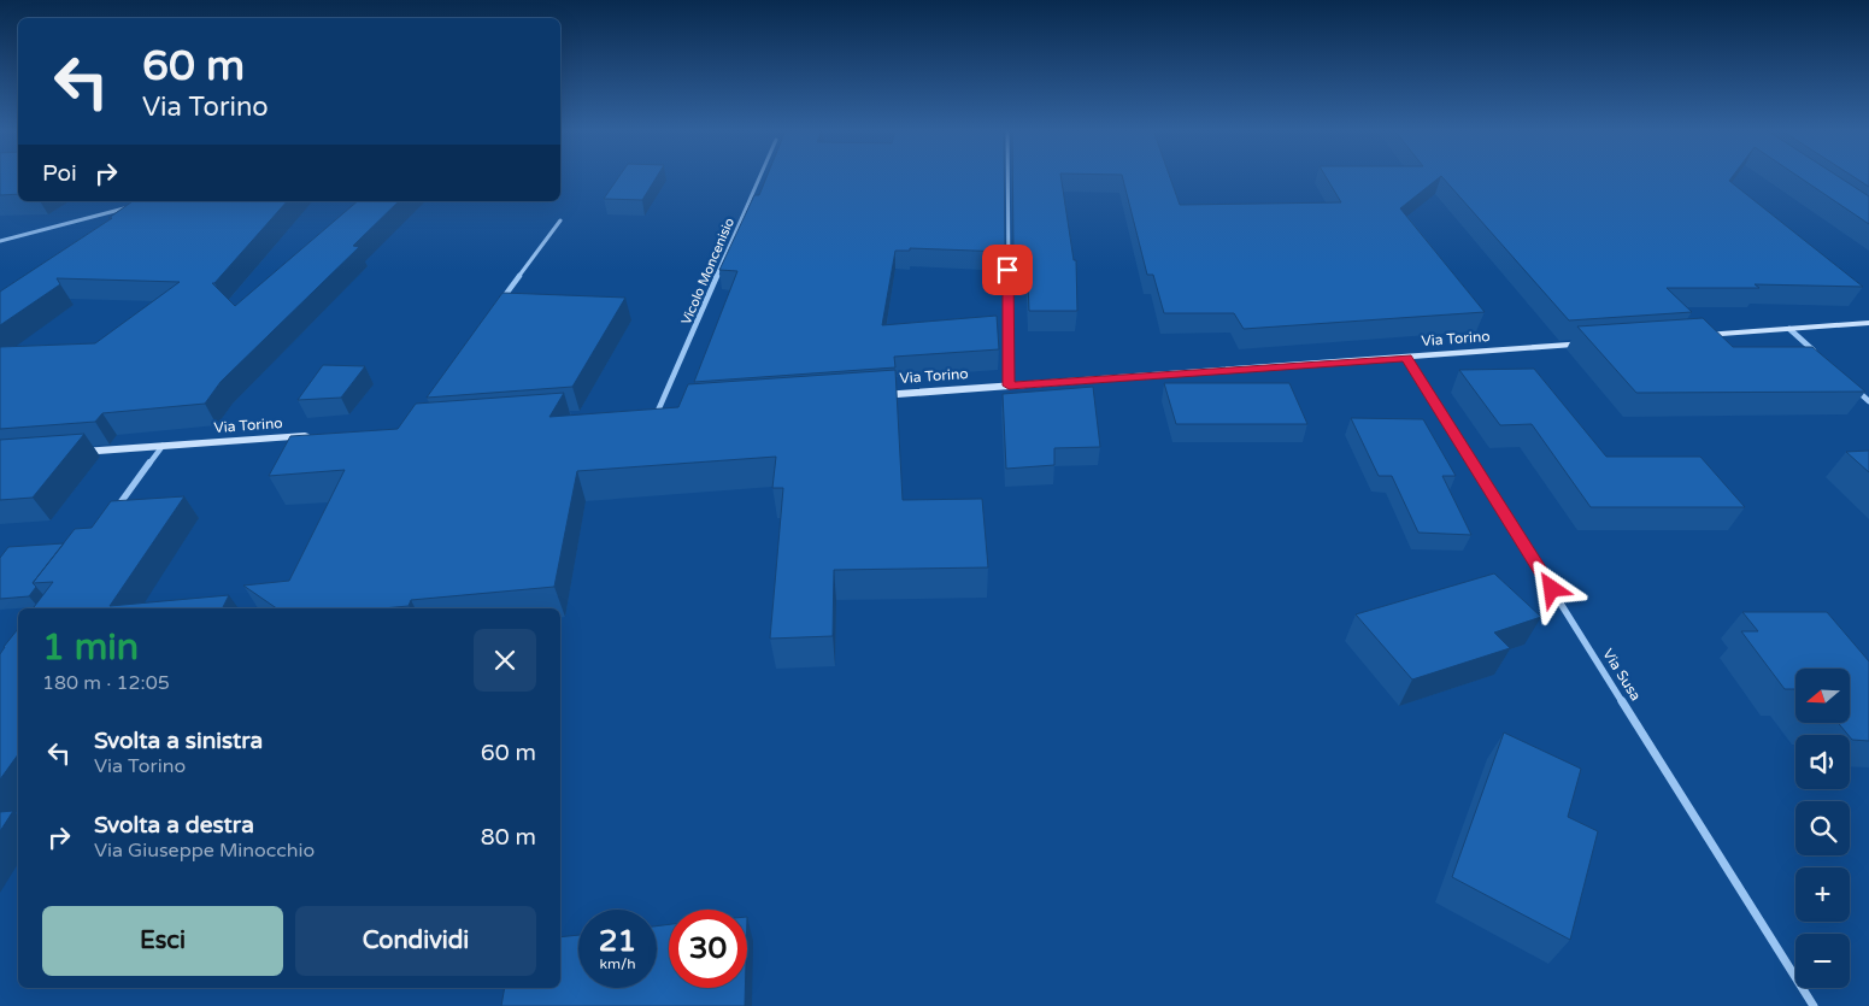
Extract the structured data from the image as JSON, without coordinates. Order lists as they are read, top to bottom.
{
  "streets": {
    "street": ["Vicolo Moncenisio", "Via Torino", "Via Susa"]
  },
  "crossings": [
    ["Via Torino", "Via Susa"]
  ],
  "north": "left",
  "page": {
    "turn": ["60 m", "Via Torino"],
    "then": "Poi",
    "heading": ["1 min", "180 m · 12:05"],
    "map_buttons": ["+", "−"],
    "list": [
      {
        "name": "Svolta a sinistra",
        "note": "Via Torino",
        "value": "60 m"
      },
      {
        "name": "Svolta a destra",
        "note": "Via Giuseppe Minocchio",
        "value": "80 m"
      }
    ],
    "buttons": ["Esci", "Condividi"],
    "speed": "21 km/h",
    "limit": "30"
  }
}
